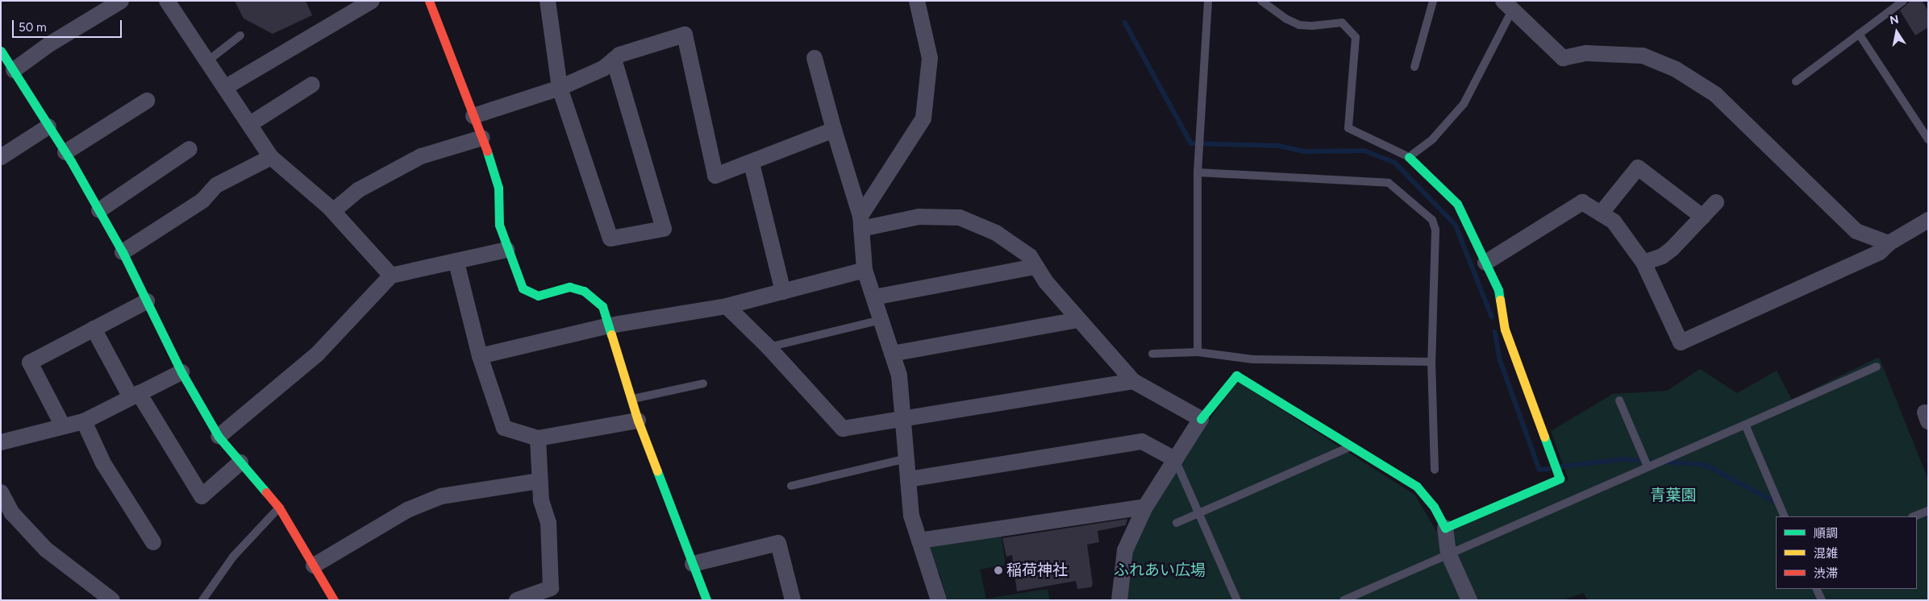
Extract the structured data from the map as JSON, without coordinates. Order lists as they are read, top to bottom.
{
  "parks": ["青葉園", "ふれあい広場"],
  "places": ["稲荷神社"],
  "legend": ["順調", "混雑", "渋滞"],
  "scale_bar": "50 m",
  "north": "top"
}
